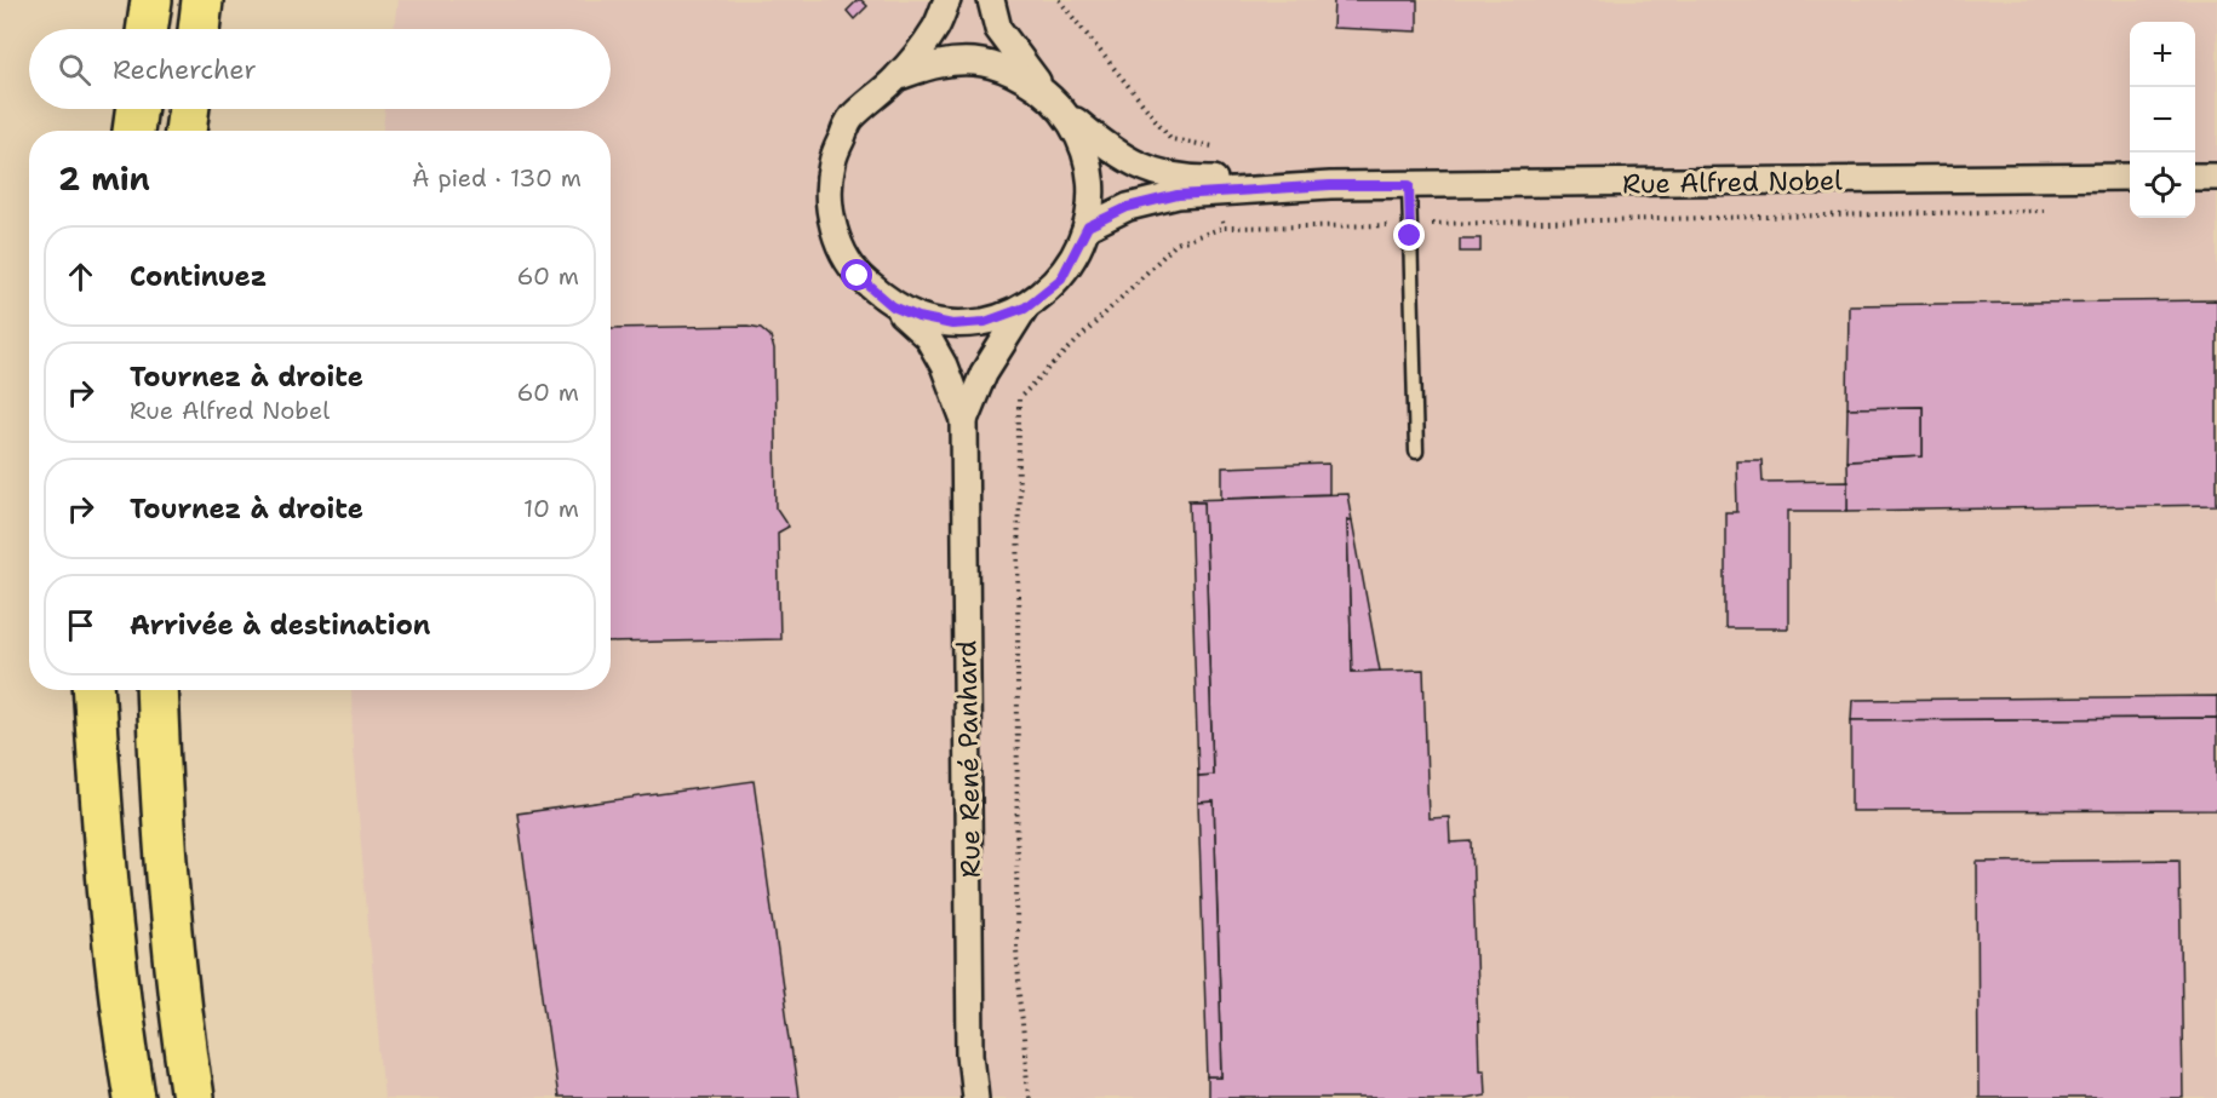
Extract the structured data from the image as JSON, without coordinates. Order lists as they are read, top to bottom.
{
  "streets": {
    "street": ["Rue Alfred Nobel", "Rue René Panhard"]
  },
  "page": {
    "map_buttons": ["+", "−"],
    "search": "Rechercher",
    "heading": ["2 min", "À pied · 130 m"],
    "list": [
      ["Continuez", "60 m"],
      ["Tournez à droite", "Rue Alfred Nobel", "60 m"],
      ["Tournez à droite", "10 m"],
      "Arrivée à destination"
    ]
  }
}
